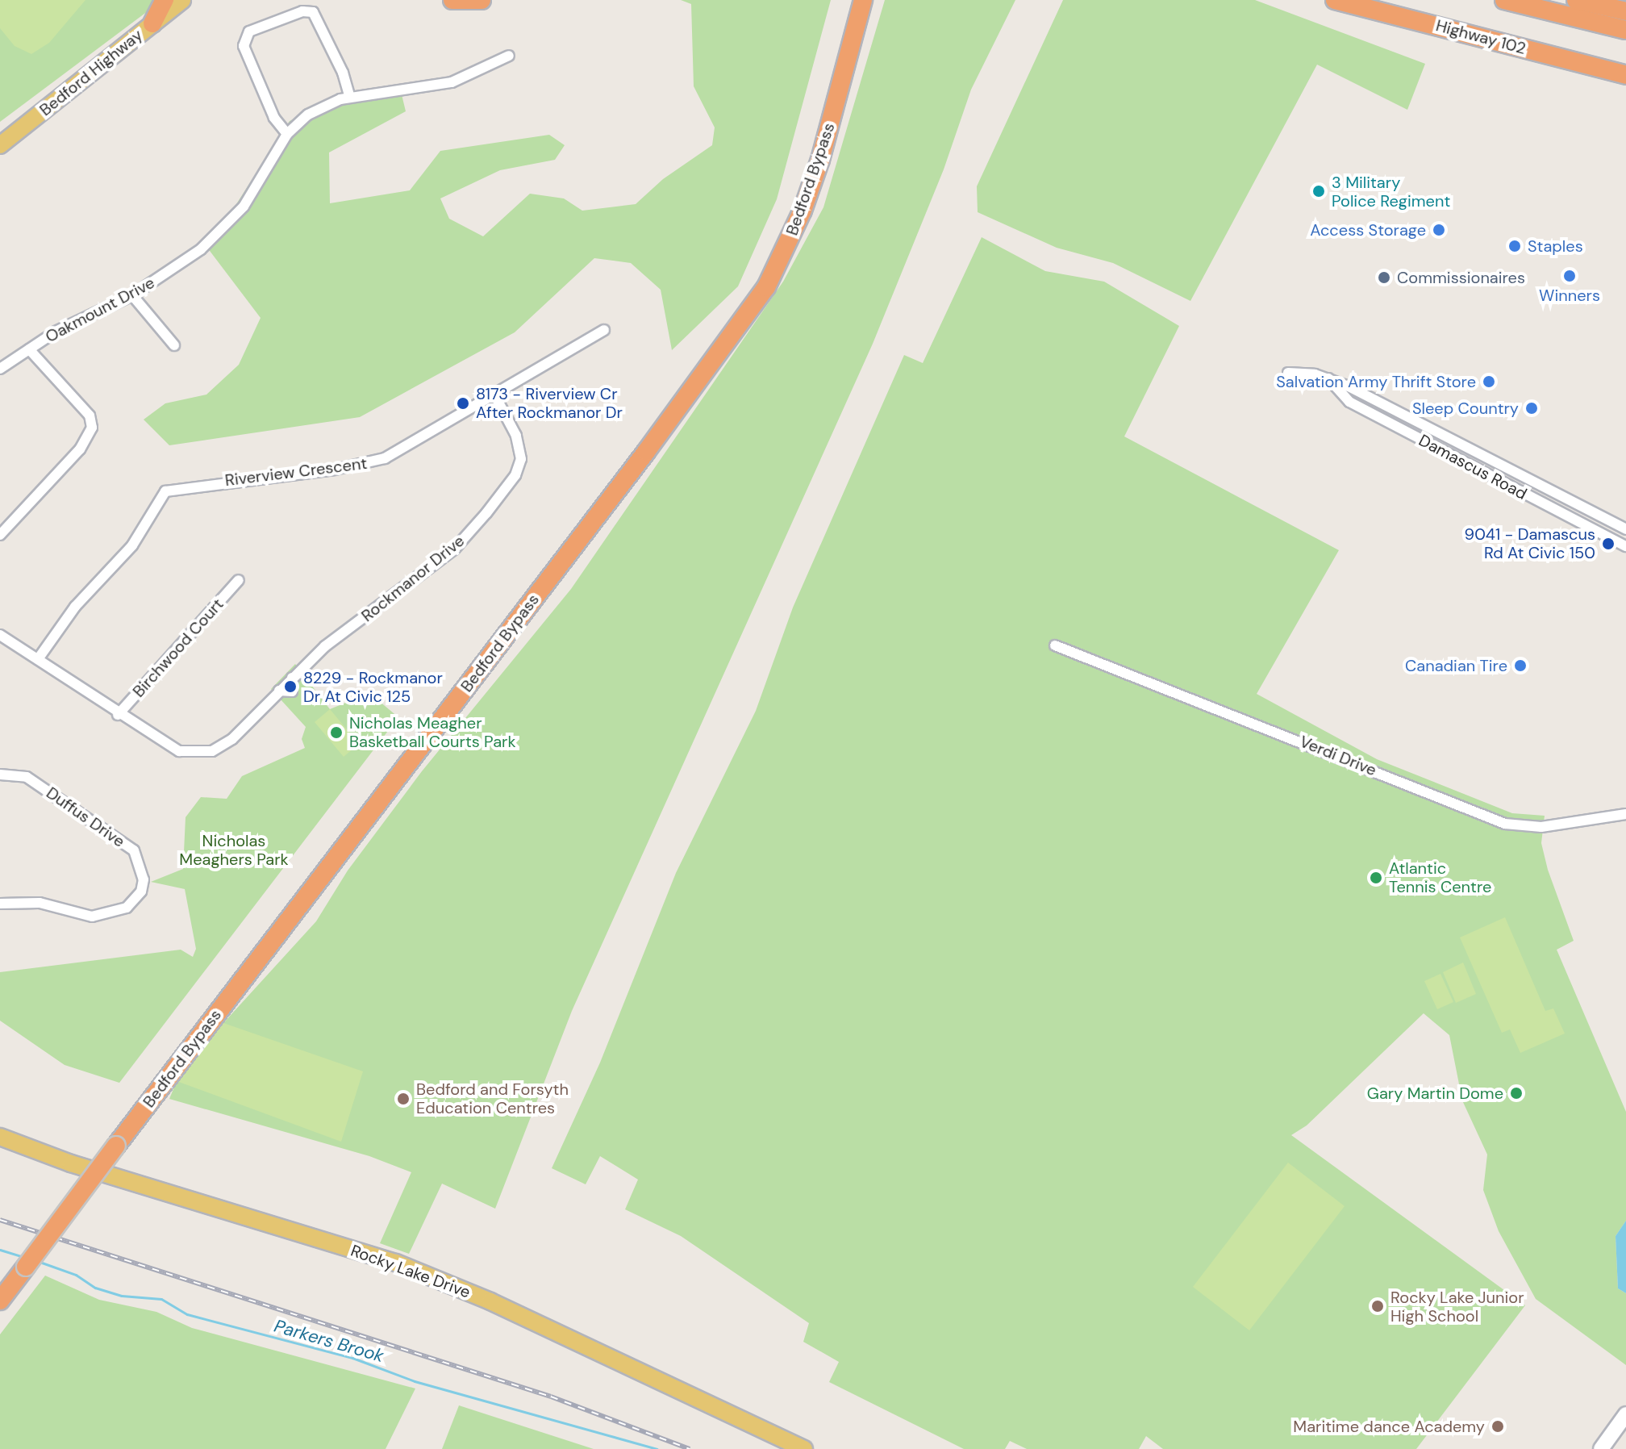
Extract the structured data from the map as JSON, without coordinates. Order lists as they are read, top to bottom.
{
  "streets": {
    "highway": ["Highway 102", "Bedford Bypass"],
    "main road": ["Bedford Highway", "Rocky Lake Drive"],
    "street": [
      "Oakmount Drive",
      "Damascus Road",
      "Riverview Crescent",
      "Rockmanor Drive",
      "Birchwood Court",
      "Verdi Drive",
      "Duffus Drive"
    ]
  },
  "crossings": [
    ["Riverview Crescent", "Rockmanor Drive"],
    ["Rockmanor Drive", "Birchwood Court"]
  ],
  "water": ["Parkers Brook"],
  "parks": ["Nicholas Meaghers Park"],
  "places": [
    "3 Military Police Regiment",
    "Access Storage",
    "Staples",
    "Winners",
    "Commissionaires",
    "Salvation Army Thrift Store",
    "8173 - Riverview Cr After Rockmanor Dr",
    "Sleep Country",
    "9041 - Damascus Rd At Civic 150",
    "Canadian Tire",
    "8229 - Rockmanor Dr At Civic 125",
    "Nicholas Meagher Basketball Courts Park",
    "Atlantic Tennis Centre",
    "Gary Martin Dome",
    "Bedford and Forsyth Education Centres",
    "Rocky Lake Junior High School",
    "Maritime dance Academy"
  ]
}
